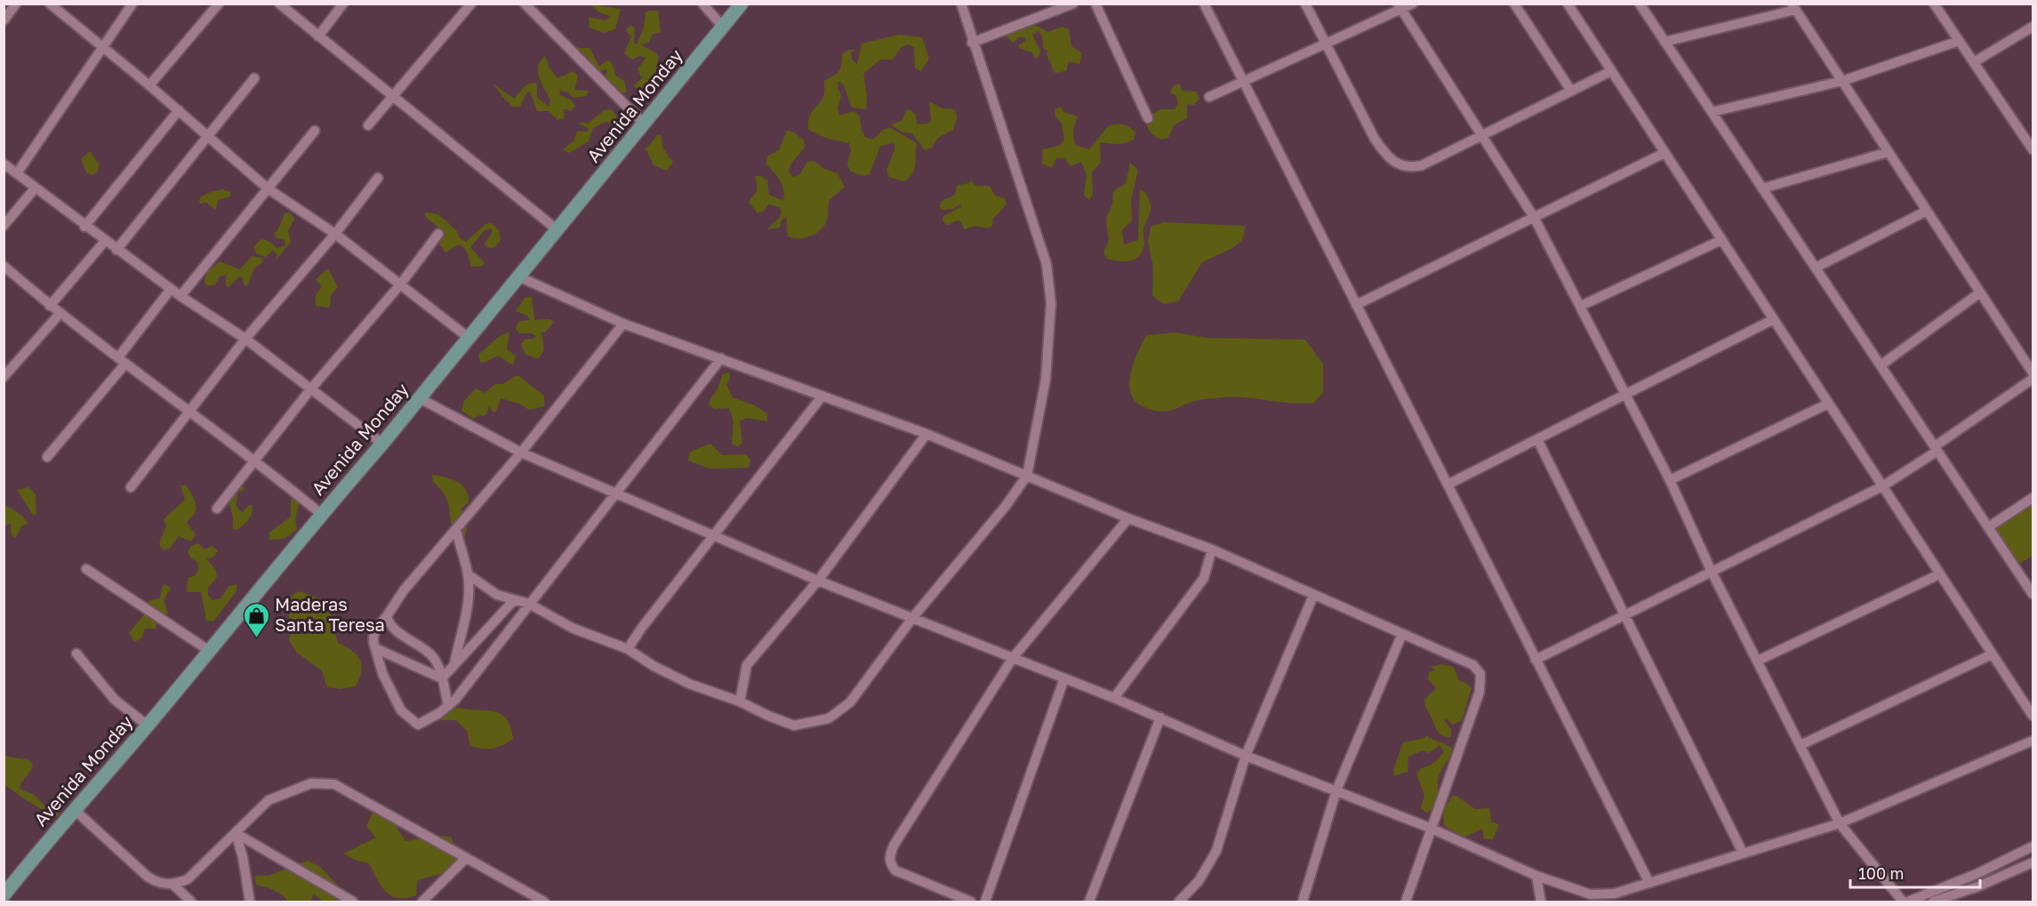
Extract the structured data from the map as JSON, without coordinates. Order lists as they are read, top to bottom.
{
  "streets": {
    "main road": ["Avenida Monday"]
  },
  "places": {
    "shop": ["Maderas Santa Teresa"]
  },
  "scale_bar": "100 m"
}
